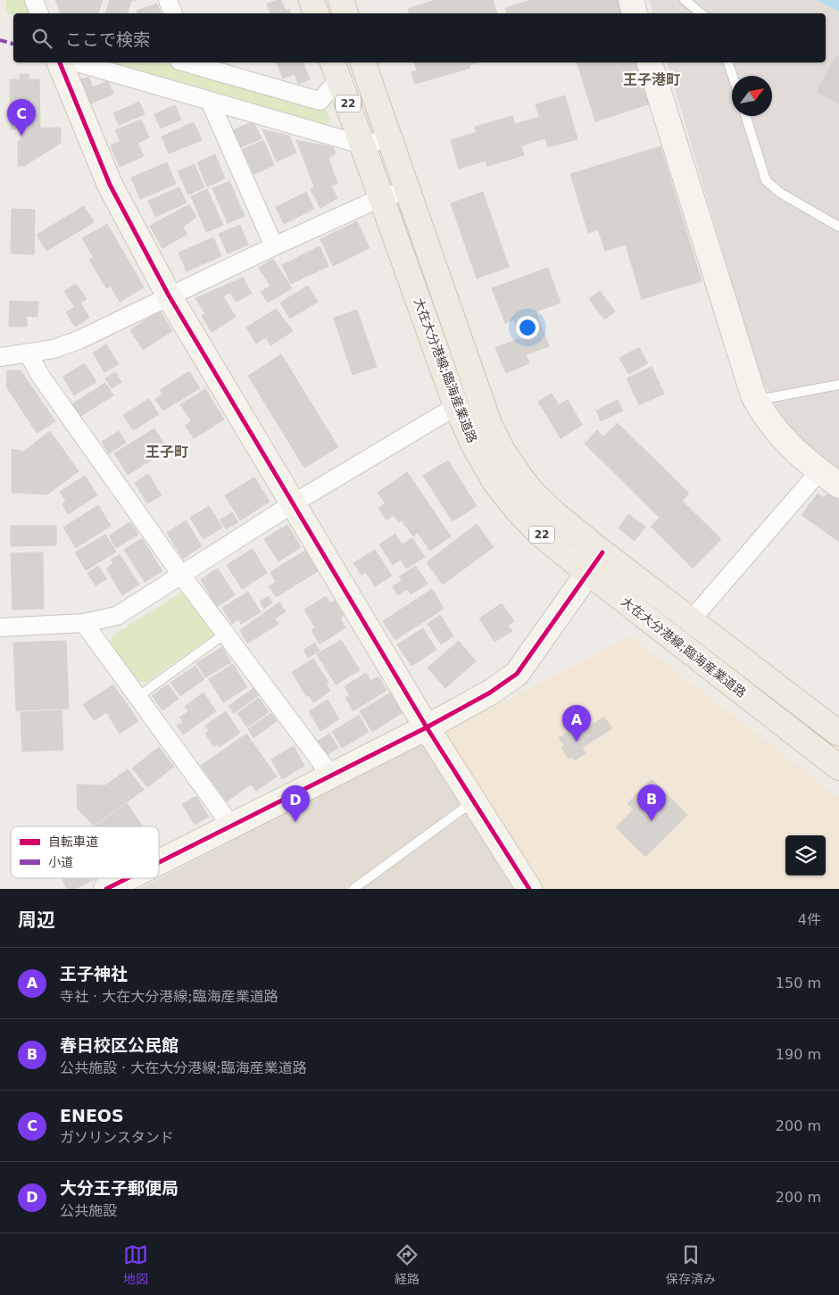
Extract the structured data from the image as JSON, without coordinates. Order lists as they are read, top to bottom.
{
  "streets": {
    "main road": ["22", "大在大分港線;臨海産業道路"]
  },
  "districts": ["王子港町", "王子町"],
  "legend": ["自転車道", "小道"],
  "north": "top right",
  "page": {
    "search": "ここで検索",
    "pins": [
      "C",
      "A",
      "B",
      "D"
    ],
    "heading": ["周辺", "4件"],
    "list": [
      {
        "mark": "A",
        "name": "王子神社",
        "note": "寺社 · 大在大分港線;臨海産業道路",
        "value": "150 m"
      },
      {
        "mark": "B",
        "name": "春日校区公民館",
        "note": "公共施設 · 大在大分港線;臨海産業道路",
        "value": "190 m"
      },
      {
        "mark": "C",
        "name": "ENEOS",
        "note": "ガソリンスタンド",
        "value": "200 m"
      },
      {
        "mark": "D",
        "name": "大分王子郵便局",
        "note": "公共施設",
        "value": "200 m"
      }
    ],
    "nav": ["地図", "経路", "保存済み"]
  }
}
